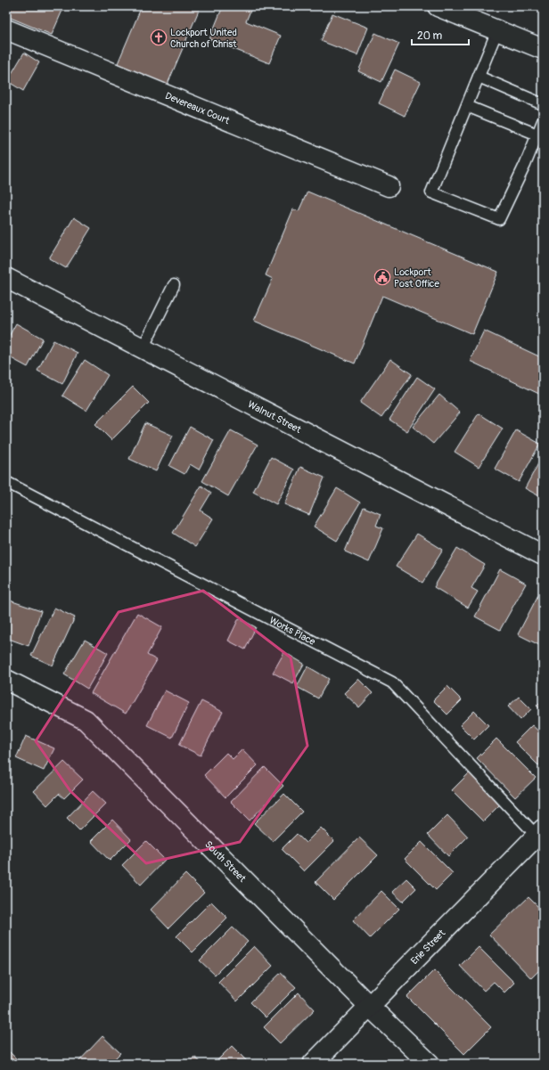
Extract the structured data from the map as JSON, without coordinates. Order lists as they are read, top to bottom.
{
  "streets": {
    "main road": [
      "Devereaux Court",
      "Walnut Street",
      "South Street",
      "Erie Street"
    ],
    "lane": ["Works Place"]
  },
  "crossings": [
    ["Works Place", "Erie Street"],
    ["South Street", "Erie Street"]
  ],
  "places": {
    "church": ["Lockport United Church of Christ"],
    "public building": ["Lockport Post Office"]
  },
  "scale_bar": "20 m"
}
